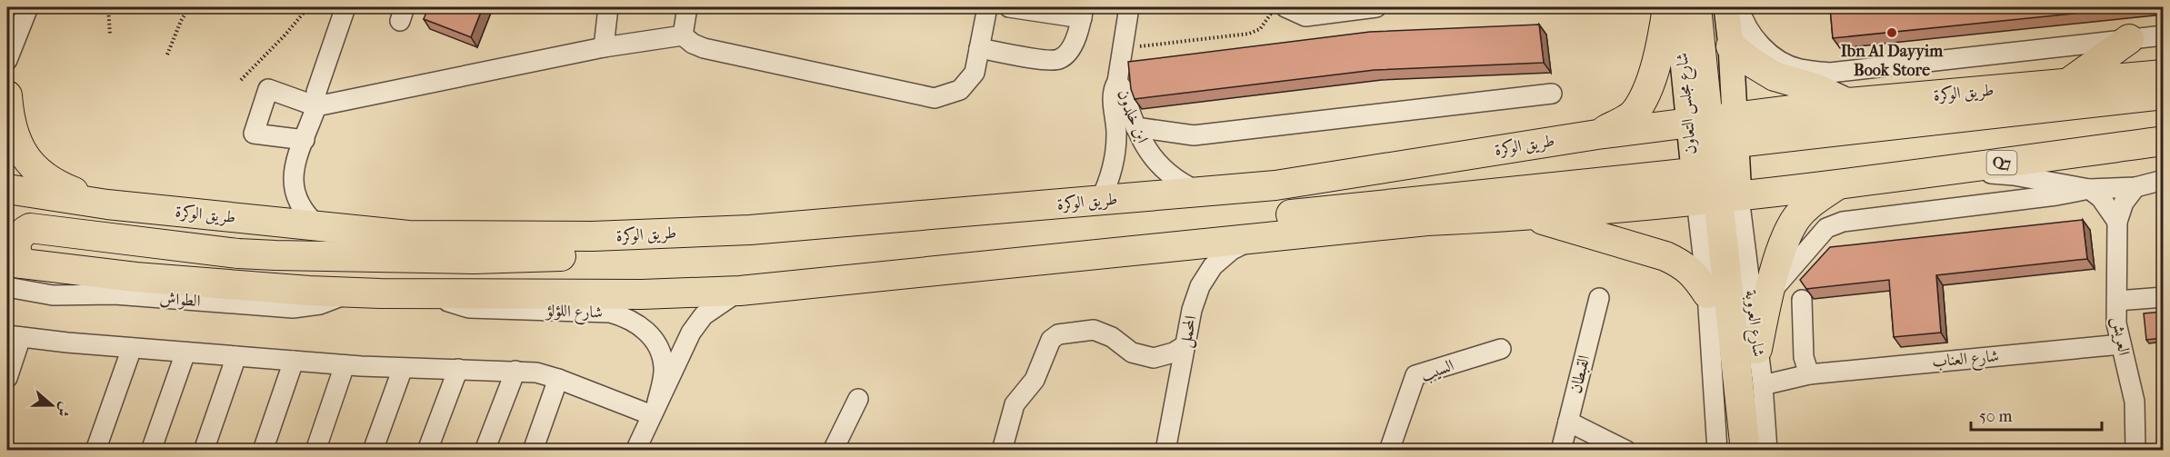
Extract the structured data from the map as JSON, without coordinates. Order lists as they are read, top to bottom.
{
  "streets": {
    "highway": ["طريق الوكرة", "Q7"],
    "main road": ["شارع مجلس التعاون"],
    "street": [
      "ابن خلدون",
      "الطواش",
      "شارع اللؤلؤ",
      "شارع العروبة",
      "المحمل",
      "العريش",
      "شارع العناب",
      "السيب",
      "القبطان"
    ]
  },
  "crossings": [
    ["طريق الوكرة", "شارع مجلس التعاون"],
    ["طريق الوكرة", "ابن خلدون"],
    ["طريق الوكرة", "الطواش"],
    ["طريق الوكرة", "شارع اللؤلؤ"],
    ["طريق الوكرة", "شارع العروبة"],
    ["طريق الوكرة", "المحمل"],
    ["طريق الوكرة", "العريش"],
    ["شارع مجلس التعاون", "شارع العروبة"],
    ["شارع العروبة", "شارع العناب"],
    ["العريش", "شارع العناب"]
  ],
  "places": ["Ibn Al Dayyim Book Store"],
  "scale_bar": "50 m",
  "north": "right"
}
